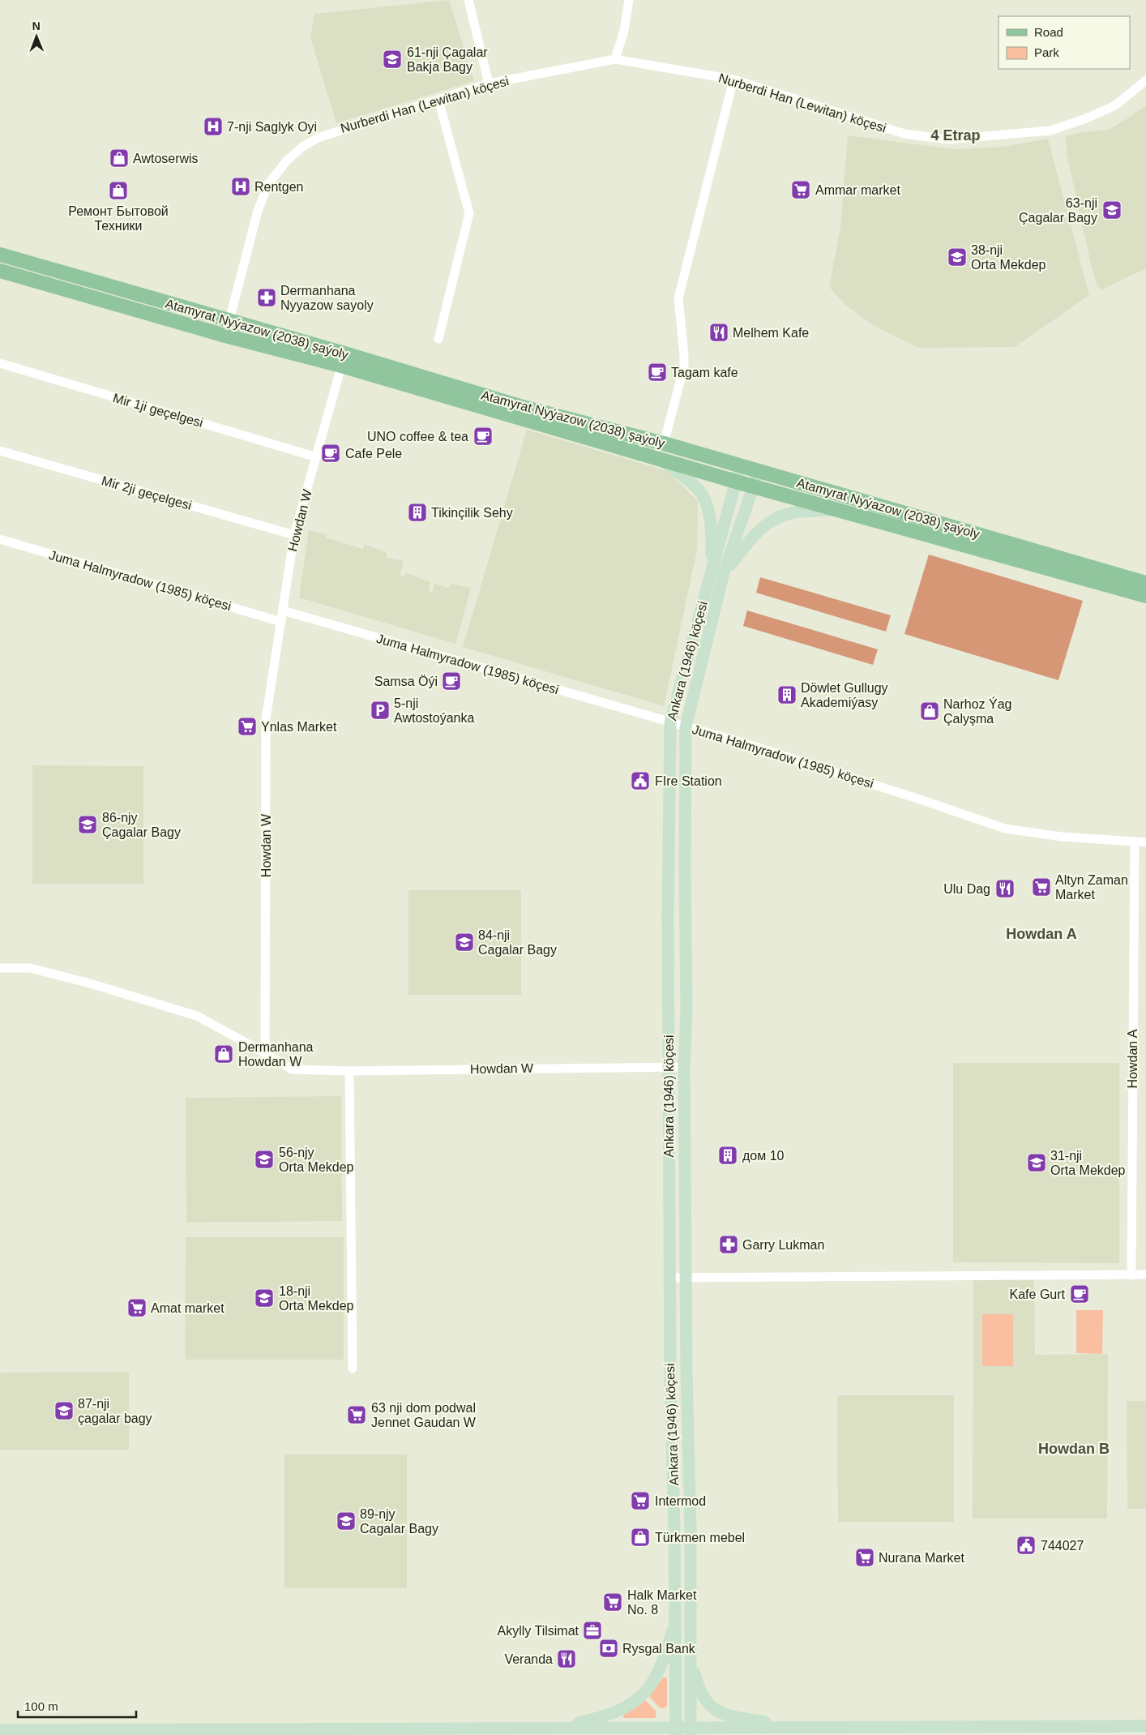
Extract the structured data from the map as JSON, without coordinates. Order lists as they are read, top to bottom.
{
  "streets": {
    "main road": ["Atamyrat Nyýazow (2038) şaýoly", "Ankara (1946) köçesi"],
    "street": [
      "Nurberdi Han (Lewitan) köçesi",
      "Mir 1ji geçelgesi",
      "Mir 2ji geçelgesi",
      "Howdan W",
      "Juma Halmyradow (1985) köçesi",
      "Howdan A"
    ]
  },
  "crossings": [
    ["Nurberdi Han (Lewitan) köçesi", "Atamyrat Nyýazow (2038) şaýoly"],
    ["Atamyrat Nyýazow (2038) şaýoly", "Howdan W"],
    ["Atamyrat Nyýazow (2038) şaýoly", "Ankara (1946) köçesi"],
    ["Mir 1ji geçelgesi", "Howdan W"],
    ["Mir 2ji geçelgesi", "Howdan W"],
    ["Howdan W", "Juma Halmyradow (1985) köçesi"],
    ["Howdan W", "Ankara (1946) köçesi"],
    ["Juma Halmyradow (1985) köçesi", "Ankara (1946) köçesi"],
    ["Juma Halmyradow (1985) köçesi", "Howdan A"]
  ],
  "districts": ["4 Etrap", "Howdan A", "Howdan B"],
  "places": {
    "school or university": [
      "61-nji Çagalar Bakja Bagy",
      "63-nji Çagalar Bagy",
      "38-nji Orta Mekdep",
      "86-njy Çagalar Bagy",
      "84-nji Cagalar Bagy",
      "56-njy Orta Mekdep",
      "31-nji Orta Mekdep",
      "18-nji Orta Mekdep",
      "87-nji çagalar bagy",
      "89-njy Cagalar Bagy"
    ],
    "hospital": ["7-nji Saglyk Oyi", "Rentgen"],
    "shop": [
      "Awtoserwis",
      "Ремонт Бытовой Техники",
      "Narhoz Ýag Çalyşma",
      "Dermanhana Howdan W",
      "Türkmen mebel"
    ],
    "supermarket": [
      "Ammar market",
      "Ynlas Market",
      "Altyn Zaman Market",
      "Amat market",
      "63 nji dom podwal Jennet Gaudan W",
      "Intermod",
      "Nurana Market",
      "Halk Market No. 8"
    ],
    "pharmacy": ["Dermanhana Nyyazow sayoly", "Garry Lukman"],
    "restaurant": ["Melhem Kafe", "Ulu Dag", "Veranda"],
    "cafe": [
      "Tagam kafe",
      "UNO coffee & tea",
      "Cafe Pele",
      "Samsa Öýi",
      "Kafe Gurt"
    ],
    "building": ["Tikinçilik Sehy", "Döwlet Gullugy Akademiýasy", "дом 10"],
    "parking": ["5-nji Awtostoýanka"],
    "public building": ["FIre Station", "744027"],
    "office": ["Akylly Tilsimat"],
    "bank": ["Rysgal Bank"]
  },
  "legend": ["Road", "Park"],
  "scale_bar": "100 m",
  "north": "top"
}
